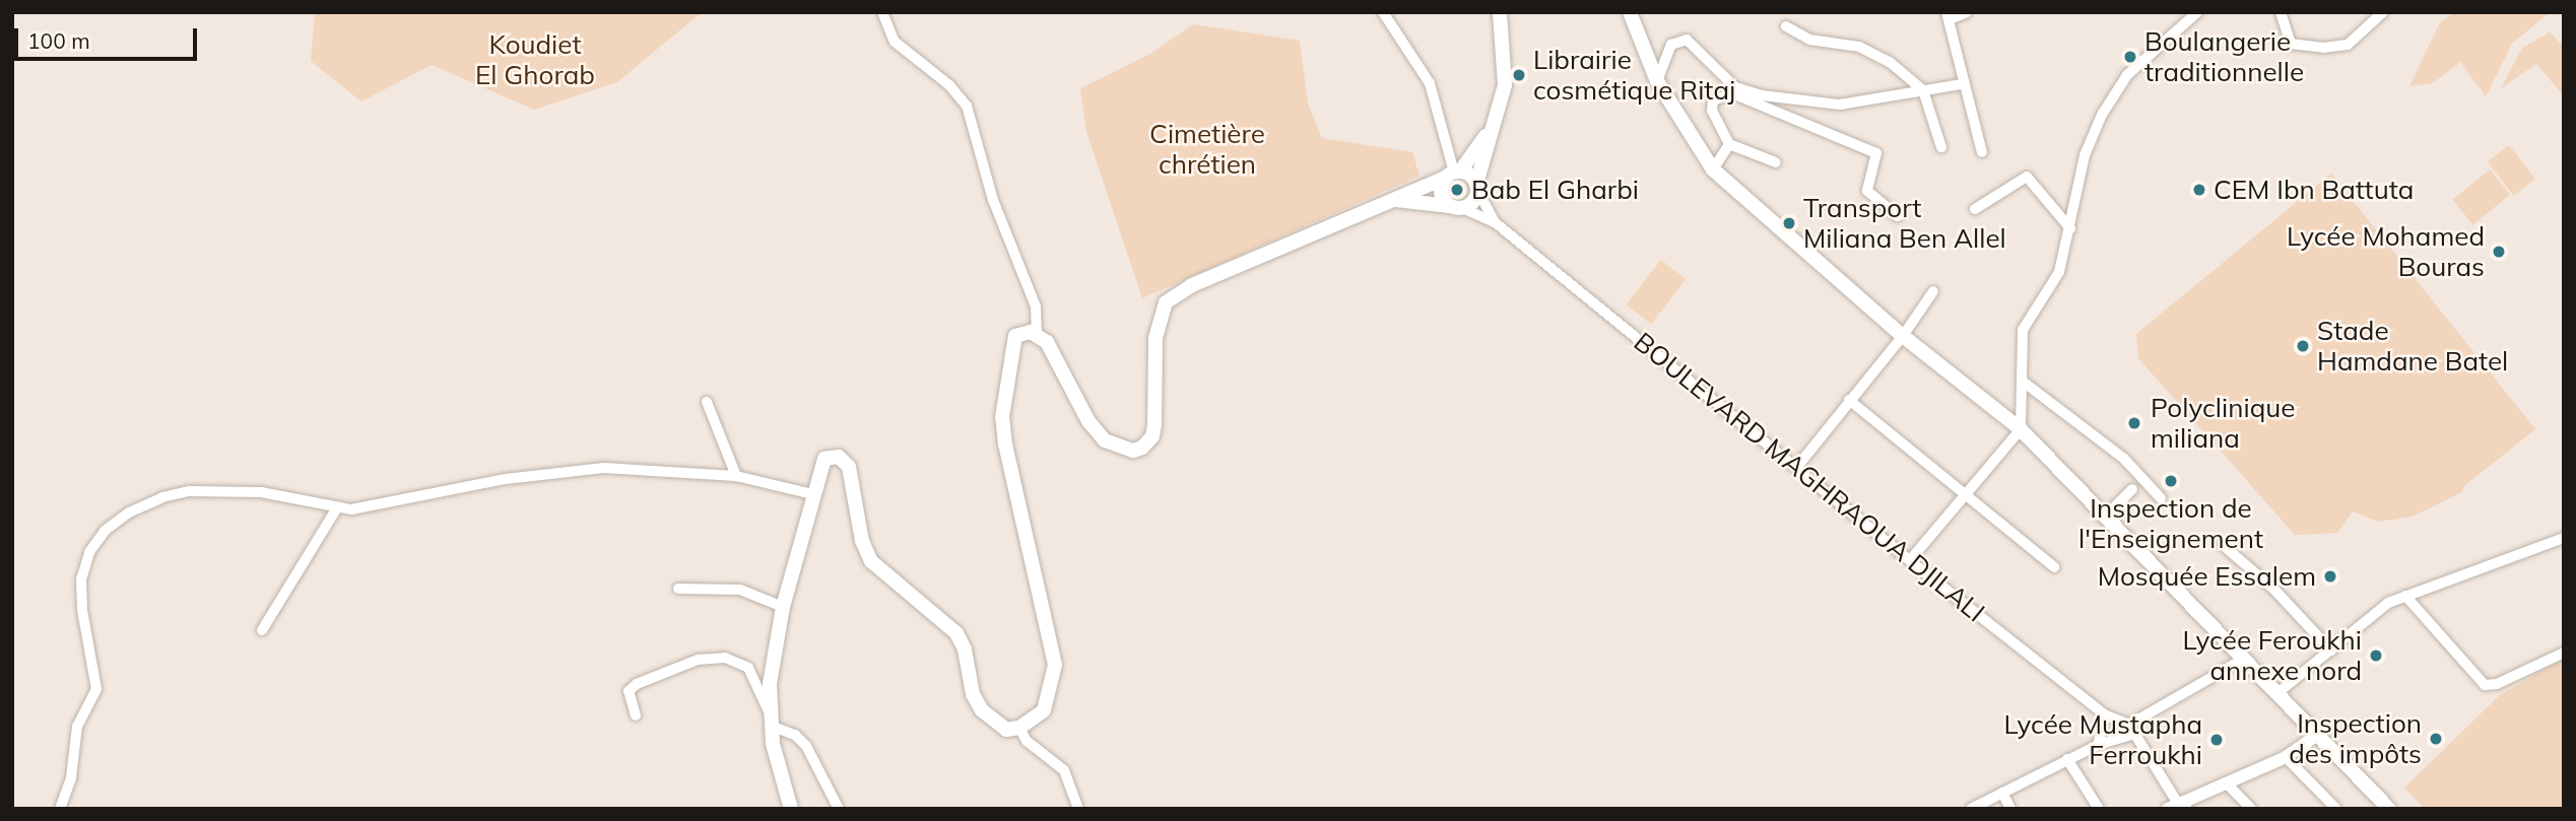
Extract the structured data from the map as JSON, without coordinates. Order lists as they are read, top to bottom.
{
  "streets": {
    "street": ["BOULEVARD MAGHRAOUA DJILALI"]
  },
  "parks": ["Koudiet El Ghorab", "Cimetière chrétien"],
  "places": [
    "Boulangerie traditionnelle",
    "Librairie cosmétique Ritaj",
    "Bab El Gharbi",
    "CEM Ibn Battuta",
    "Transport Miliana Ben Allel",
    "Lycée Mohamed Bouras",
    "Stade Hamdane Batel",
    "Polyclinique miliana",
    "Inspection de l'Enseignement",
    "Mosquée Essalem",
    "Lycée Feroukhi annexe nord",
    "Inspection des impôts",
    "Lycée Mustapha Ferroukhi"
  ],
  "scale_bar": "100 m"
}
